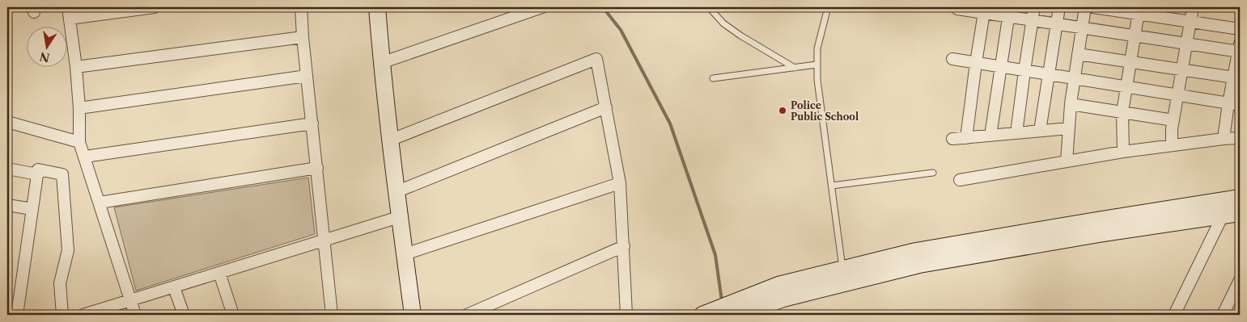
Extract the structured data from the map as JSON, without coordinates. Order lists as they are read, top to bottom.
{
  "places": ["Police Public School"],
  "north": "bottom"
}
